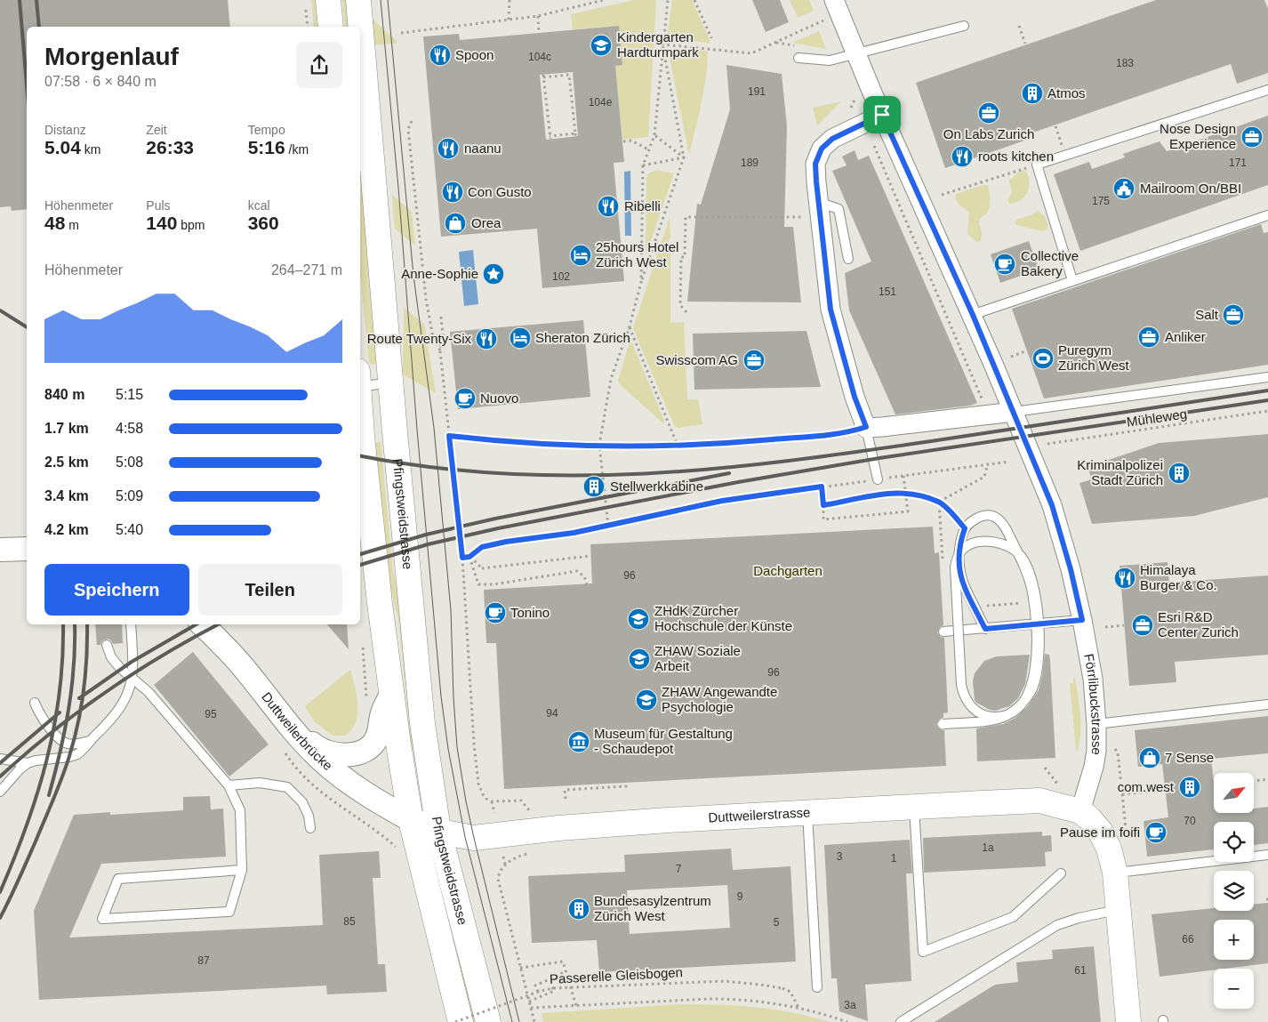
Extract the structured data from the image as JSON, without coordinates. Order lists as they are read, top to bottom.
{
  "streets": {
    "main road": ["Pfingstweidstrasse", "Duttweilerstrasse"],
    "street": ["Förrlibuckstrasse", "Duttweilerbrücke"],
    "path": ["Mühleweg", "Passerelle Gleisbogen"]
  },
  "crossings": [
    ["Pfingstweidstrasse", "Duttweilerbrücke"],
    ["Pfingstweidstrasse", "Duttweilerstrasse"],
    ["Förrlibuckstrasse", "Duttweilerstrasse"],
    ["Duttweilerbrücke", "Duttweilerstrasse"]
  ],
  "parks": ["Dachgarten"],
  "places": {
    "school or university": [
      "Kindergarten Hardturmpark",
      "ZHdK Zürcher Hochschule der Künste",
      "ZHAW Soziale Arbeit",
      "ZHAW Angewandte Psychologie"
    ],
    "restaurant": [
      "Spoon",
      "naanu",
      "roots kitchen",
      "Con Gusto",
      "Ribelli",
      "Route Twenty-Six",
      "Himalaya Burger & Co."
    ],
    "building": [
      "Atmos",
      "Kriminalpolizei Stadt Zürich",
      "Stellwerkkabine",
      "com.west",
      "Bundesasylzentrum Zürich West"
    ],
    "office": [
      "On Labs Zurich",
      "Nose Design Experience",
      "Salt",
      "Anliker",
      "Swisscom AG",
      "Esri R&D Center Zurich"
    ],
    "public building": ["Mailroom On/BBI"],
    "shop": ["Orea", "7 Sense"],
    "hotel": ["25hours Hotel Zürich West", "Sheraton Zürich"],
    "cafe": [
      "Collective Bakery",
      "Nuovo",
      "Tonino",
      "Pause im foifi"
    ],
    "place": ["Anne-Sophie"],
    "sports": ["Puregym Zürich West"],
    "museum": ["Museum für Gestaltung - Schaudepot"]
  },
  "house_numbers": [
    "104c",
    "183",
    "191",
    "104e",
    "189",
    "171",
    "175",
    "102",
    "151",
    "96",
    "96",
    "94",
    "95",
    "70",
    "1a",
    "3",
    "1",
    "7",
    "9",
    "85",
    "5",
    "66",
    "87",
    "61",
    "3a"
  ],
  "north": "top right",
  "page": {
    "heading": ["Morgenlauf", "07:58 · 6 × 840 m"],
    "stats": [
      ["Distanz", "5.04 km"],
      ["Zeit", "26:33"],
      ["Tempo", "5:16 /km"],
      ["Höhenmeter", "48 m"],
      ["Puls", "140 bpm"],
      ["kcal", "360"]
    ],
    "chart": ["Höhenmeter", "264–271 m"],
    "list": [
      {
        "name": "840 m",
        "note": "5:15"
      },
      {
        "name": "1.7 km",
        "note": "4:58"
      },
      {
        "name": "2.5 km",
        "note": "5:08"
      },
      {
        "name": "3.4 km",
        "note": "5:09"
      },
      {
        "name": "4.2 km",
        "note": "5:40"
      }
    ],
    "buttons": ["Speichern", "Teilen"],
    "map_buttons": ["+", "−"]
  }
}
